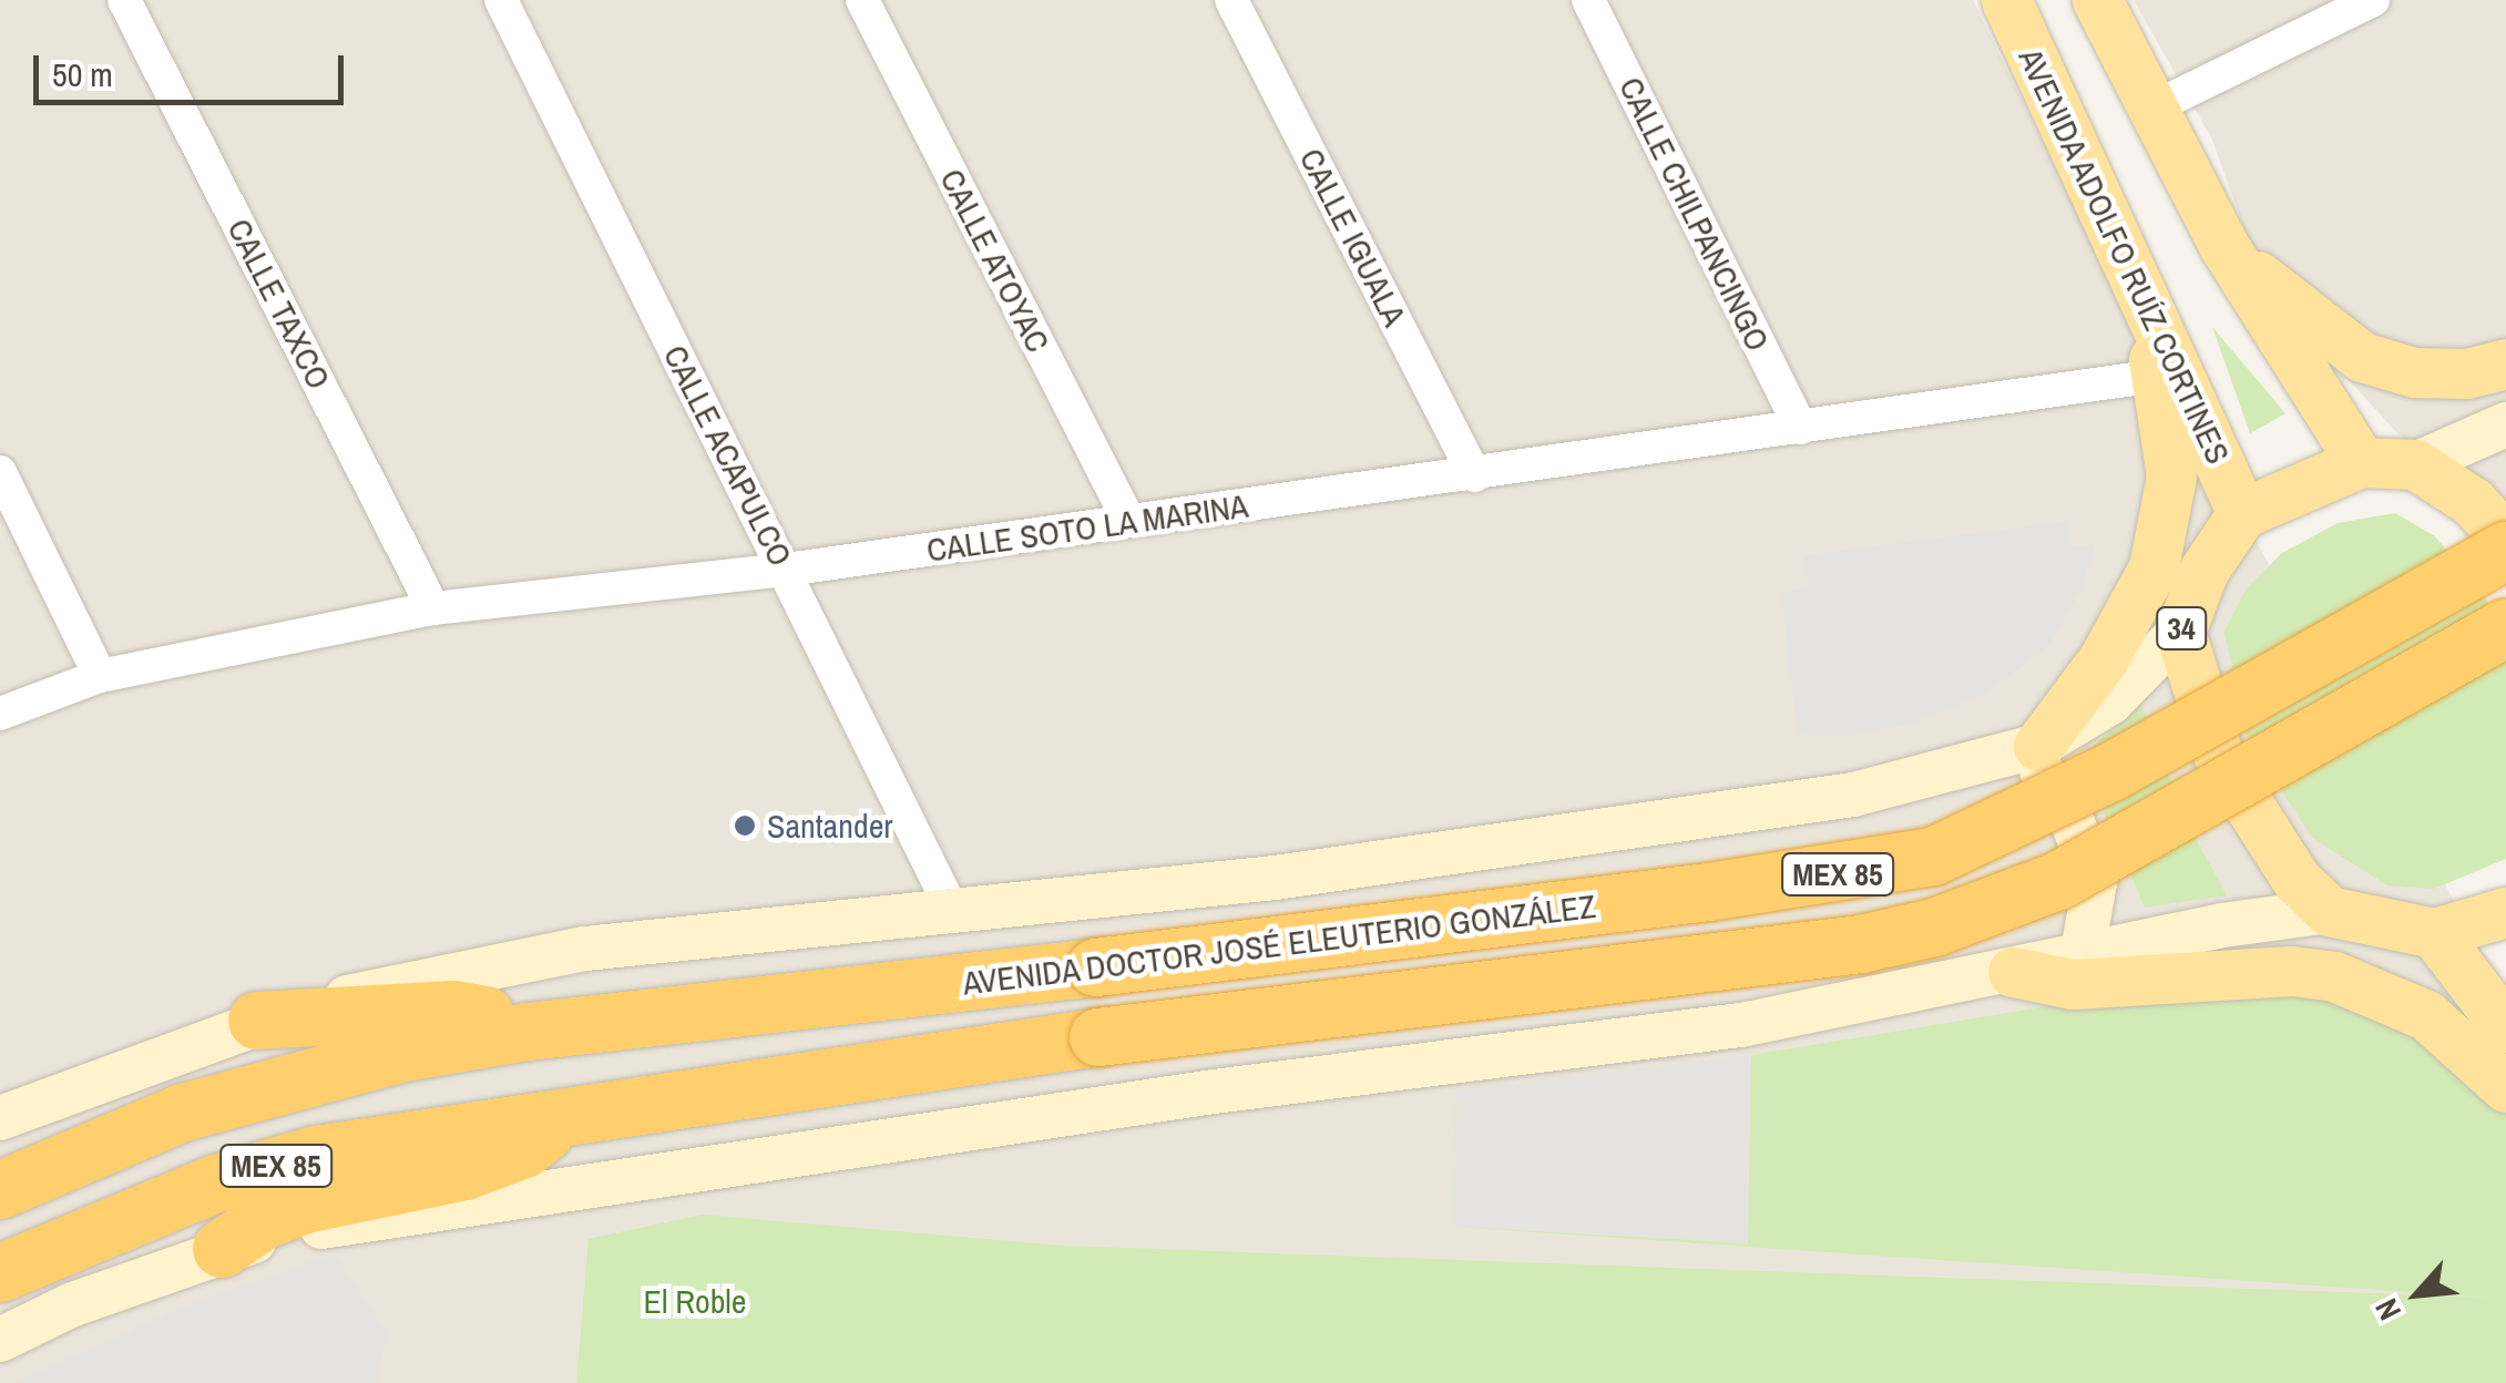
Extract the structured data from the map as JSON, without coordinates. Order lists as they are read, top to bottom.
{
  "streets": {
    "highway": ["MEX 85", "AVENIDA DOCTOR JOSÉ ELEUTERIO GONZÁLEZ"],
    "main road": ["AVENIDA ADOLFO RUÍZ CORTINES", "34"],
    "street": [
      "CALLE CHILPANCINGO",
      "CALLE IGUALA",
      "CALLE ATOYAC",
      "CALLE TAXCO",
      "CALLE ACAPULCO",
      "CALLE SOTO LA MARINA"
    ]
  },
  "crossings": [
    ["CALLE CHILPANCINGO", "CALLE SOTO LA MARINA"],
    ["CALLE IGUALA", "CALLE SOTO LA MARINA"],
    ["AVENIDA ADOLFO RUÍZ CORTINES", "CALLE SOTO LA MARINA"],
    ["AVENIDA ADOLFO RUÍZ CORTINES", "34"],
    ["CALLE ATOYAC", "CALLE SOTO LA MARINA"],
    ["CALLE TAXCO", "CALLE SOTO LA MARINA"],
    ["CALLE ACAPULCO", "CALLE SOTO LA MARINA"]
  ],
  "parks": ["El Roble"],
  "places": ["Santander"],
  "scale_bar": "50 m",
  "north": "bottom left"
}
